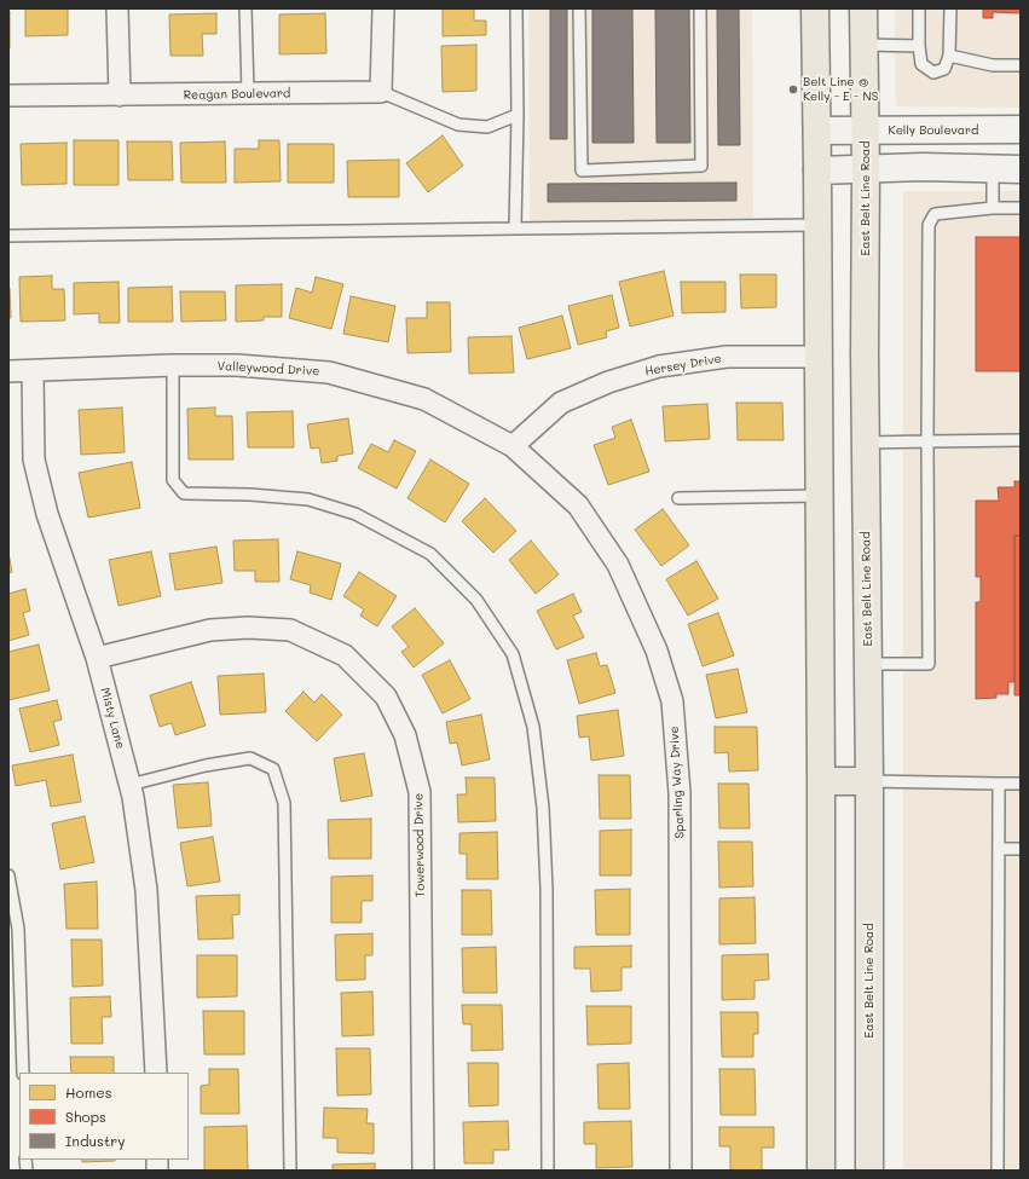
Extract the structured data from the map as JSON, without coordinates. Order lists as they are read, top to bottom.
{
  "streets": {
    "main road": ["East Belt Line Road"],
    "street": [
      "Reagan Boulevard",
      "Kelly Boulevard",
      "Hersey Drive",
      "Valleywood Drive",
      "Misty Lane",
      "Sparling Way Drive",
      "Towerwood Drive"
    ]
  },
  "crossings": [
    ["Kelly Boulevard", "East Belt Line Road"],
    ["Hersey Drive", "Valleywood Drive"],
    ["Hersey Drive", "Sparling Way Drive"],
    ["Valleywood Drive", "Misty Lane"],
    ["Valleywood Drive", "Sparling Way Drive"],
    ["Misty Lane", "Towerwood Drive"]
  ],
  "places": ["Belt Line @ Kelly - E - NS"],
  "legend": ["Homes", "Shops", "Industry"]
}
